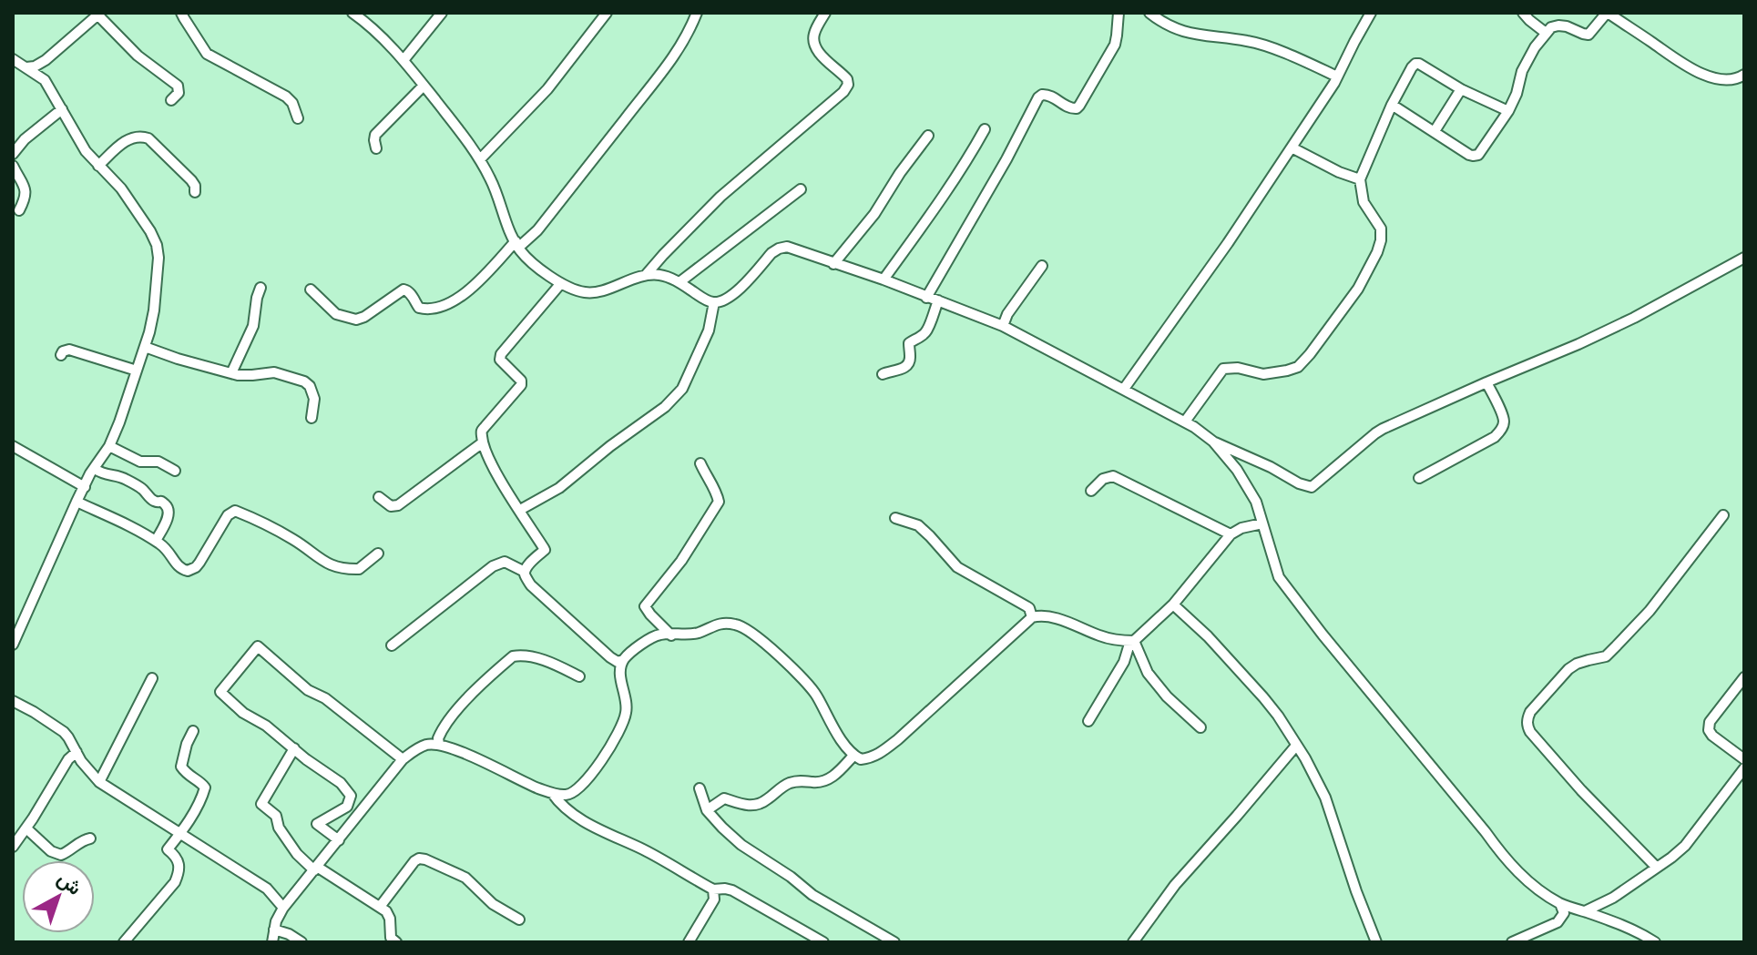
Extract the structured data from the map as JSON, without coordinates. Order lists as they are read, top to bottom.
{
  "north": "top right"
}
